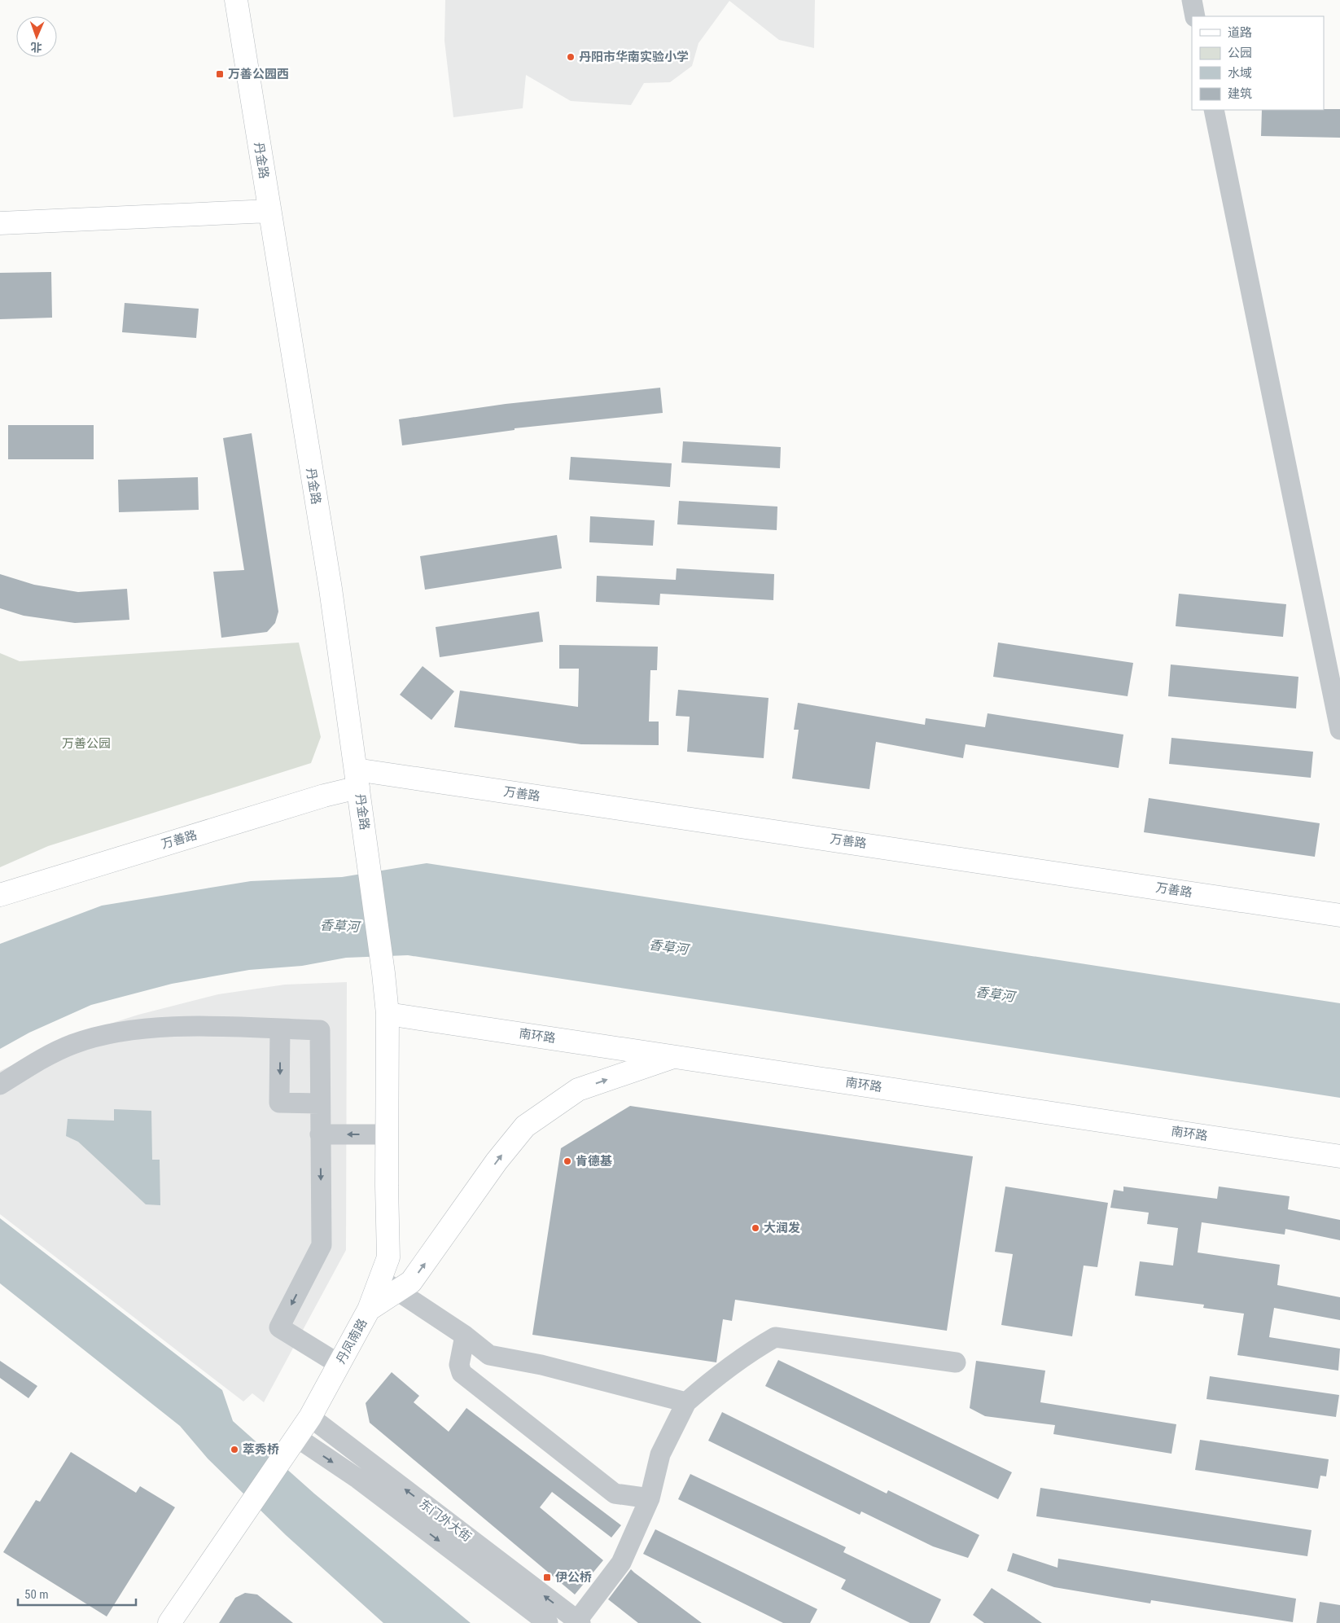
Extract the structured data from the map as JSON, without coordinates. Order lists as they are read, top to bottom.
{
  "streets": {
    "main road": [
      "丹金路",
      "万善路",
      "南环路",
      "丹凤南路"
    ],
    "street": ["东门外大街"]
  },
  "crossings": [
    ["丹金路", "万善路"],
    ["丹金路", "南环路"],
    ["丹金路", "丹凤南路"],
    ["南环路", "丹凤南路"],
    ["丹凤南路", "东门外大街"]
  ],
  "water": ["香草河"],
  "parks": ["万善公园"],
  "places": {
    "other": [
      "丹阳市华南实验小学",
      "肯德基",
      "大润发",
      "萃秀桥"
    ],
    "transit": ["万善公园西", "伊公桥"]
  },
  "legend": [
    "道路",
    "公园",
    "水域",
    "建筑"
  ],
  "scale_bar": "50 m",
  "north": "bottom"
}
